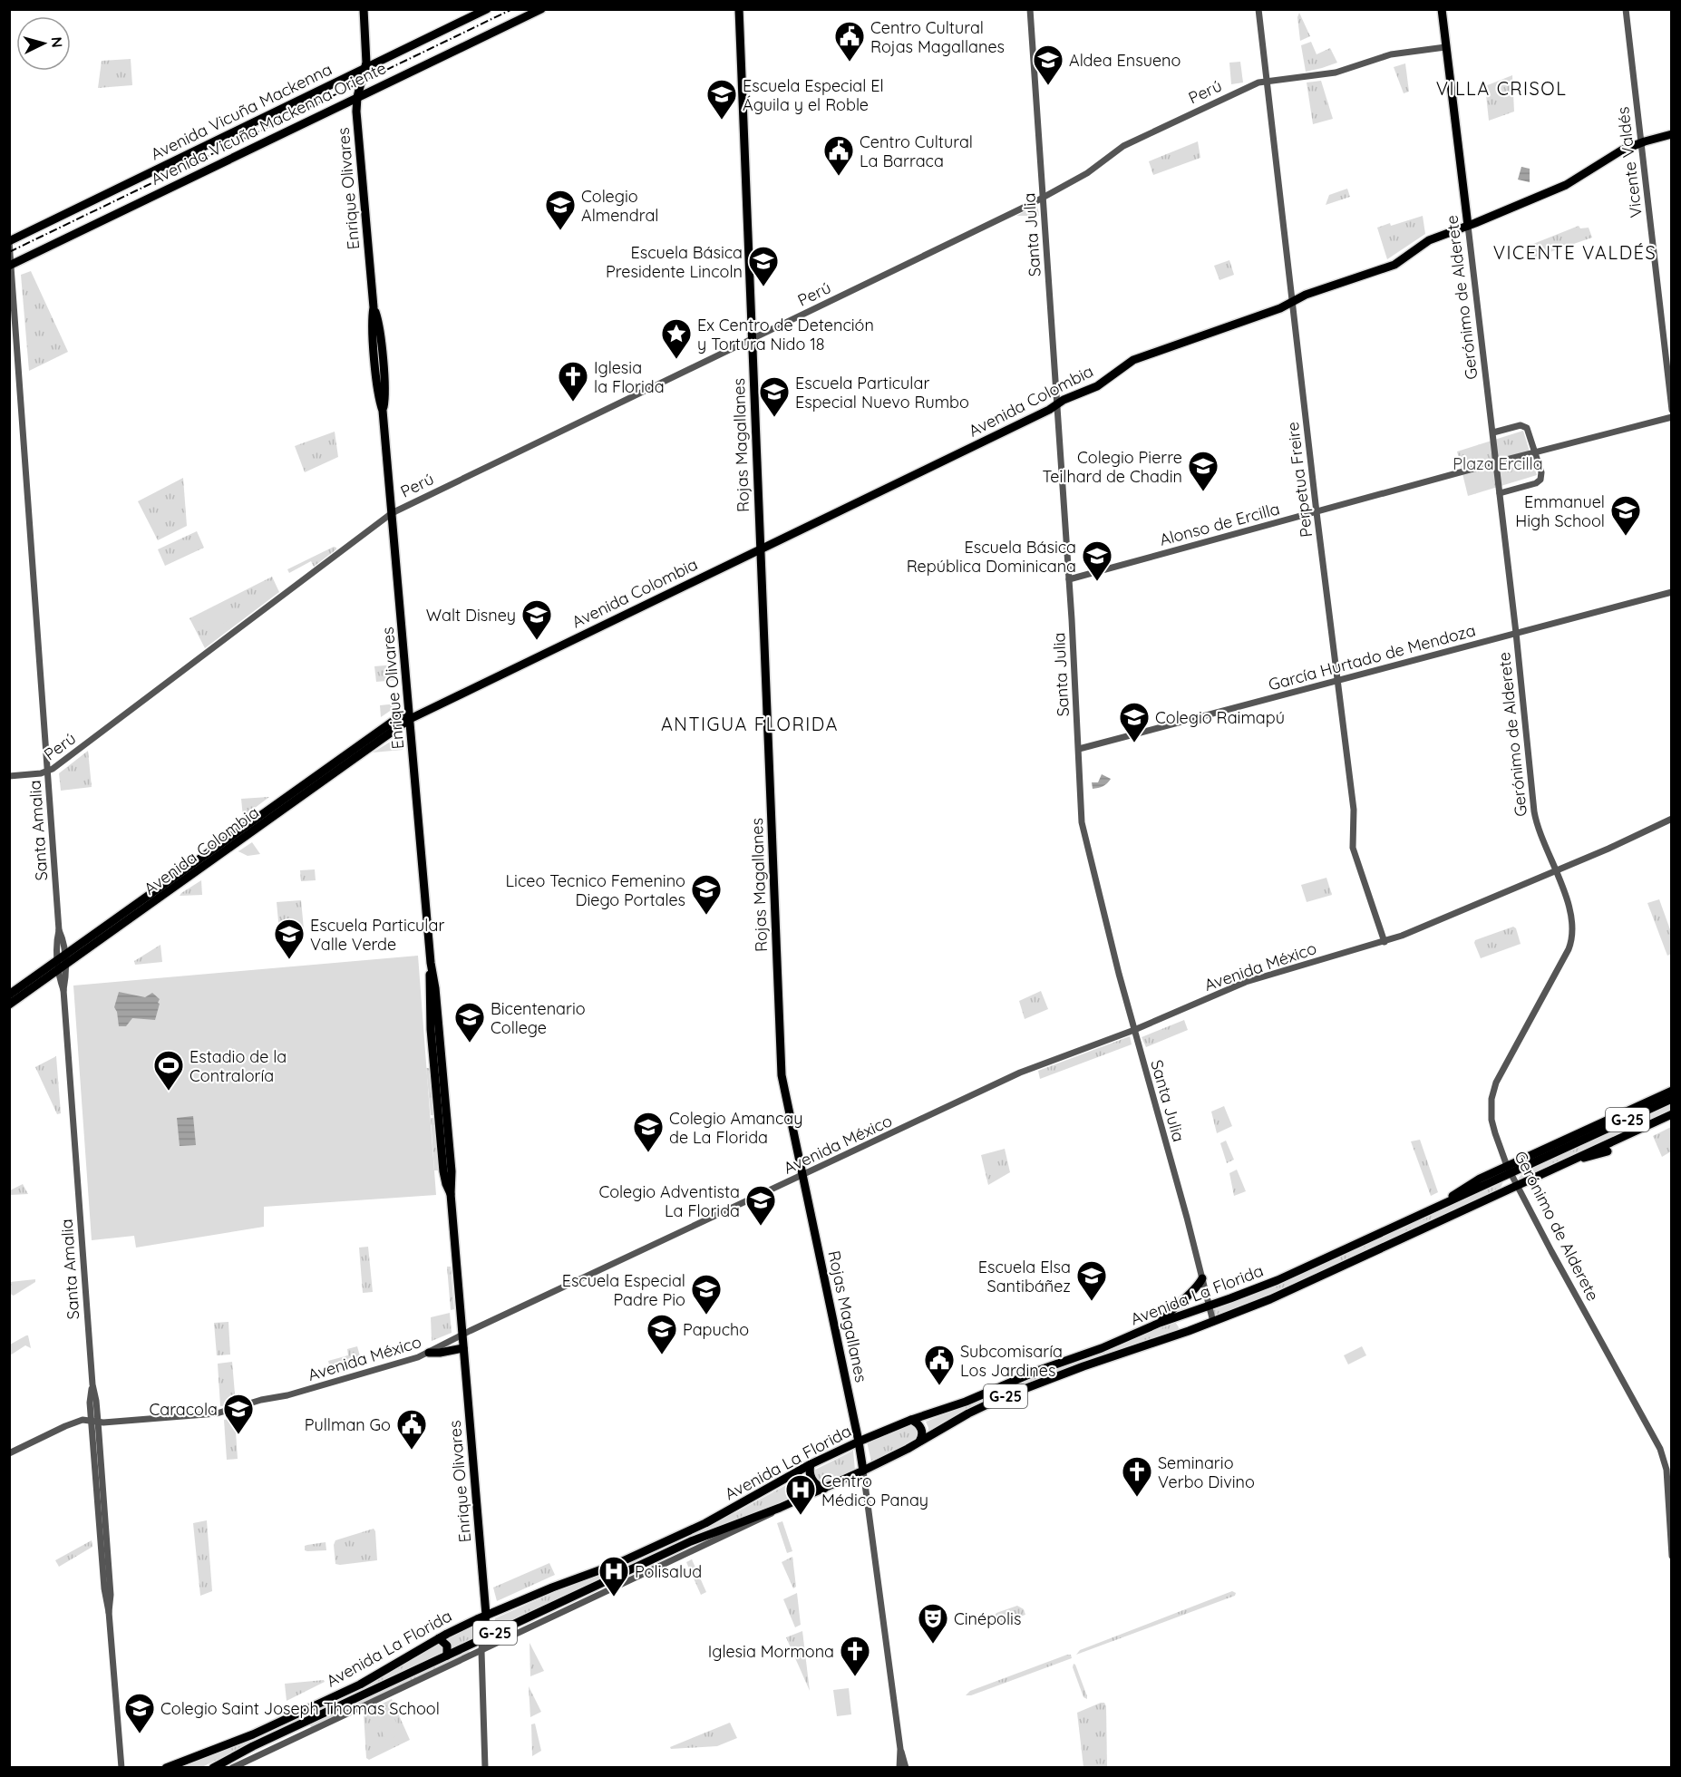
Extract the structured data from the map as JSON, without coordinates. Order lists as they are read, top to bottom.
{
  "streets": {
    "main road": [
      "Avenida Vicuña Mackenna",
      "Avenida Vicuña Mackenna Oriente",
      "Enrique Olivares",
      "Gerónimo de Alderete",
      "Avenida Colombia",
      "Rojas Magallanes",
      "G-25",
      "Avenida La Florida"
    ],
    "street": [
      "Perú",
      "Vicente Valdés",
      "Santa Julia",
      "Perpetua Freire",
      "Alonso de Ercilla",
      "García Hurtado de Mendoza",
      "Santa Amalia",
      "Avenida México"
    ]
  },
  "crossings": [
    ["Perú", "Enrique Olivares"],
    ["Perú", "Santa Julia"],
    ["Perú", "Gerónimo de Alderete"],
    ["Perú", "Rojas Magallanes"],
    ["Perú", "Perpetua Freire"],
    ["Perú", "Santa Amalia"],
    ["Avenida Vicuña Mackenna", "Enrique Olivares"],
    ["Avenida Vicuña Mackenna", "Santa Amalia"],
    ["Avenida Vicuña Mackenna Oriente", "Enrique Olivares"],
    ["Avenida Vicuña Mackenna Oriente", "Santa Amalia"],
    ["Vicente Valdés", "Avenida Colombia"],
    ["Enrique Olivares", "Avenida Colombia"],
    ["Enrique Olivares", "Avenida México"],
    ["Enrique Olivares", "Avenida La Florida"],
    ["Santa Julia", "Avenida Colombia"],
    ["Santa Julia", "Alonso de Ercilla"],
    ["Santa Julia", "García Hurtado de Mendoza"],
    ["Santa Julia", "Avenida México"],
    ["Santa Julia", "Avenida La Florida"],
    ["Gerónimo de Alderete", "Avenida Colombia"],
    ["Gerónimo de Alderete", "Alonso de Ercilla"],
    ["Gerónimo de Alderete", "García Hurtado de Mendoza"],
    ["Gerónimo de Alderete", "Avenida México"],
    ["Gerónimo de Alderete", "Avenida La Florida"],
    ["Avenida Colombia", "Rojas Magallanes"],
    ["Avenida Colombia", "Perpetua Freire"],
    ["Avenida Colombia", "Santa Amalia"],
    ["Rojas Magallanes", "Avenida México"],
    ["Rojas Magallanes", "Avenida La Florida"],
    ["Perpetua Freire", "Alonso de Ercilla"],
    ["Perpetua Freire", "García Hurtado de Mendoza"],
    ["Perpetua Freire", "Avenida México"],
    ["Santa Amalia", "Avenida México"]
  ],
  "districts": ["VILLA CRISOL", "VICENTE VALDÉS", "ANTIGUA FLORIDA"],
  "parks": ["Plaza Ercilla"],
  "places": {
    "public building": [
      "Centro Cultural Rojas Magallanes",
      "Centro Cultural La Barraca",
      "Subcomisaría Los Jardines",
      "Pullman Go"
    ],
    "school or university": [
      "Aldea Ensueno",
      "Escuela Especial El Águila y el Roble",
      "Colegio Almendral",
      "Escuela Básica Presidente Lincoln",
      "Escuela Particular Especial Nuevo Rumbo",
      "Colegio Pierre Teilhard de Chadin",
      "Emmanuel High School",
      "Escuela Básica República Dominicana",
      "Walt Disney",
      "Colegio Raimapú",
      "Liceo Tecnico Femenino Diego Portales",
      "Escuela Particular Valle Verde",
      "Bicentenario College",
      "Colegio Amancay de La Florida",
      "Colegio Adventista La Florida",
      "Escuela Elsa Santibáñez",
      "Escuela Especial Padre Pio",
      "Papucho",
      "Caracola",
      "Colegio Saint Joseph Thomas School"
    ],
    "place": ["Ex Centro de Detención y Tortura Nido 18"],
    "church": ["Iglesia la Florida", "Seminario Verbo Divino", "Iglesia Mormona"],
    "sports": ["Estadio de la Contraloría"],
    "hospital": ["Centro Médico Panay", "Polisalud"],
    "theatre": ["Cinépolis"]
  },
  "north": "right"
}
